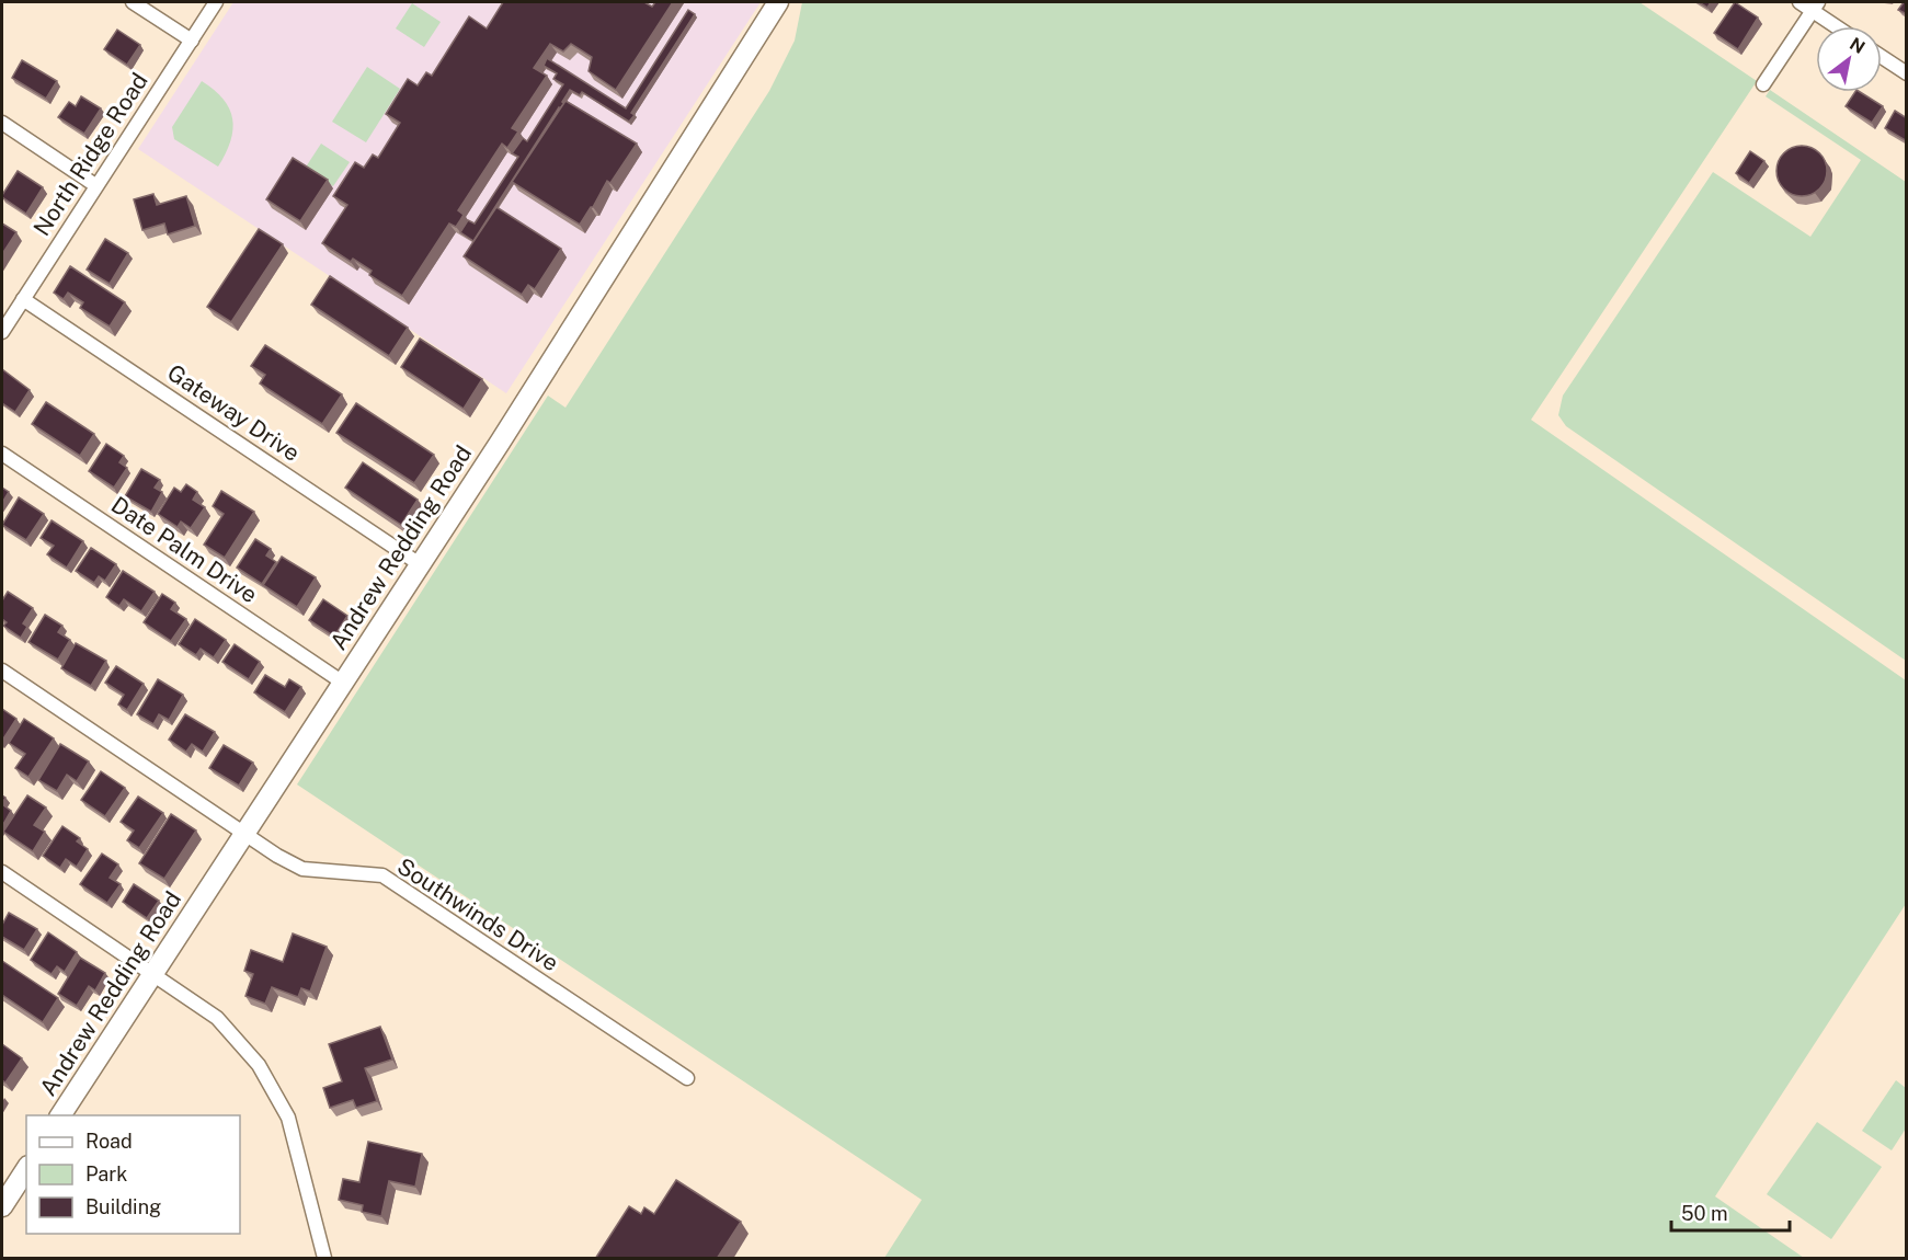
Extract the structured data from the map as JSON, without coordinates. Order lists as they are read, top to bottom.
{
  "streets": {
    "street": [
      "North Ridge Road",
      "Gateway Drive",
      "Andrew Redding Road",
      "Date Palm Drive",
      "Southwinds Drive"
    ]
  },
  "crossings": [
    ["North Ridge Road", "Gateway Drive"],
    ["Gateway Drive", "Andrew Redding Road"],
    ["Andrew Redding Road", "Date Palm Drive"],
    ["Andrew Redding Road", "Southwinds Drive"]
  ],
  "legend": ["Road", "Park", "Building"],
  "scale_bar": "50 m",
  "north": "top right"
}
